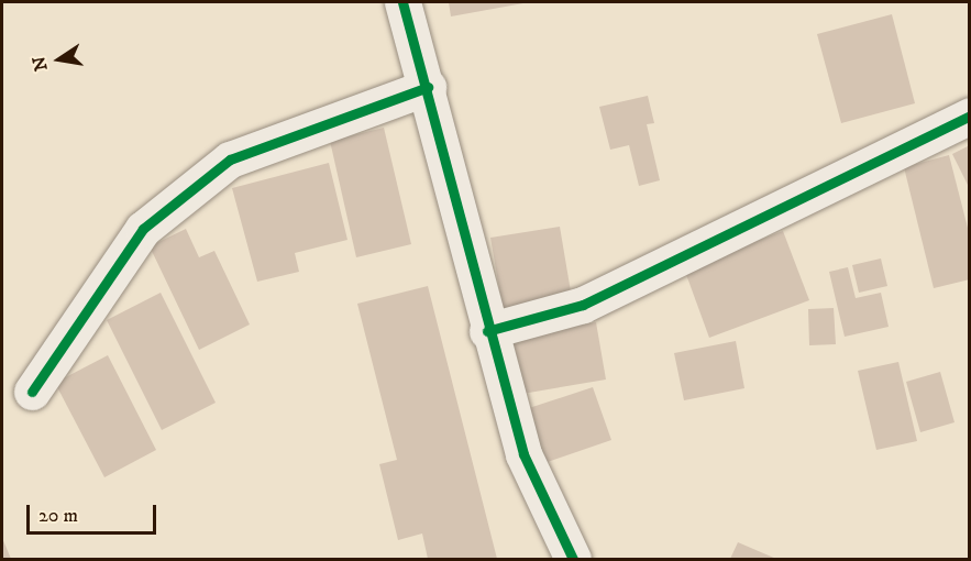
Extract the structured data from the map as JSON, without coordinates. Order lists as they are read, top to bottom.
{
  "scale_bar": "20 m",
  "north": "left"
}
